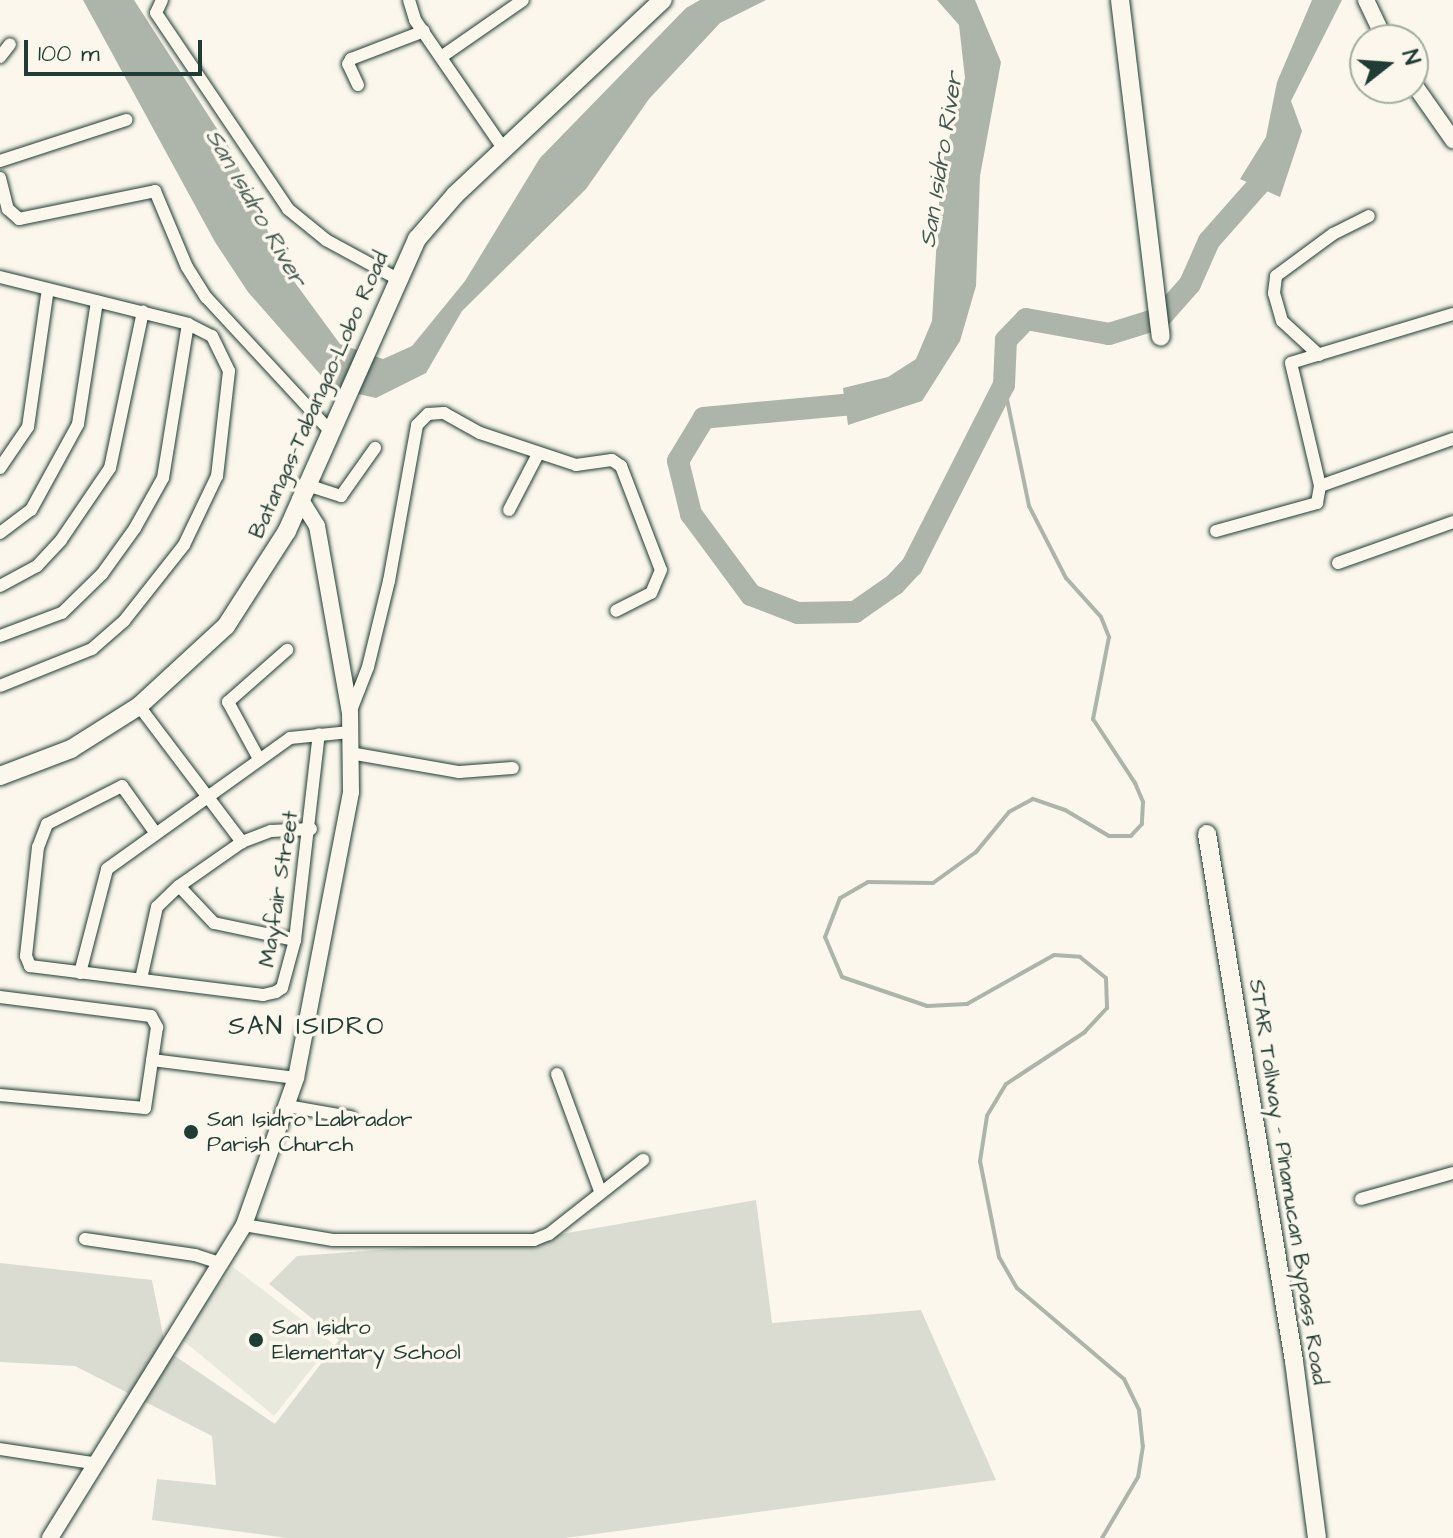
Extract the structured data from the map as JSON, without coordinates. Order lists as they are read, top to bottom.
{
  "streets": {
    "main road": ["Batangas-Tabangao-Lobo Road", "STAR Tollway - Pinamucan Bypass Road"],
    "street": ["Mayfair Street"]
  },
  "districts": ["SAN ISIDRO"],
  "water": ["San Isidro River"],
  "places": ["San Isidro Labrador Parish Church", "San Isidro Elementary School"],
  "scale_bar": "100 m",
  "north": "right"
}
